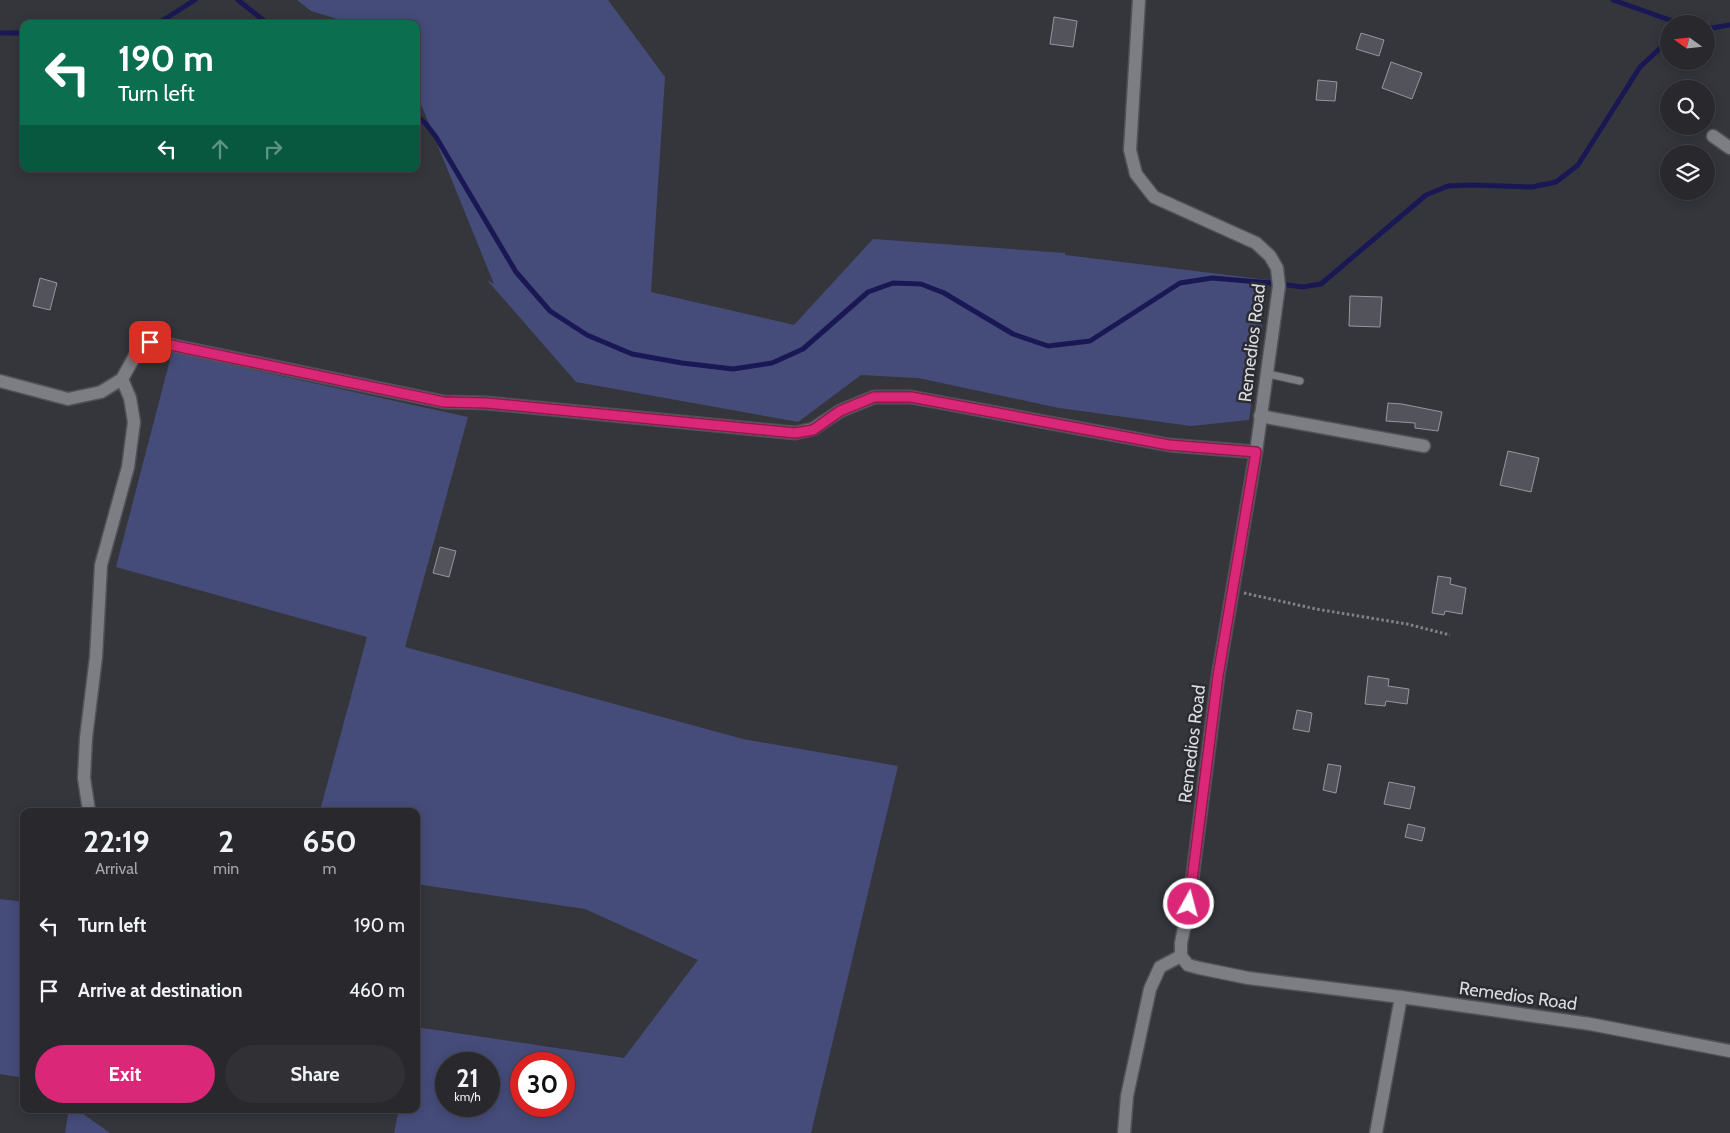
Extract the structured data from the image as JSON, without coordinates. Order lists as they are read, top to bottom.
{
  "streets": {
    "street": ["Remedios Road"]
  },
  "north": "left",
  "page": {
    "turn": ["190 m", "Turn left"],
    "eta": [
      "22:19",
      "Arrival",
      "2",
      "min",
      "650",
      "m"
    ],
    "list": [
      {
        "name": "Turn left",
        "value": "190 m"
      },
      {
        "name": "Arrive at destination",
        "value": "460 m"
      }
    ],
    "buttons": ["Exit", "Share"],
    "speed": "21 km/h",
    "limit": "30"
  }
}
